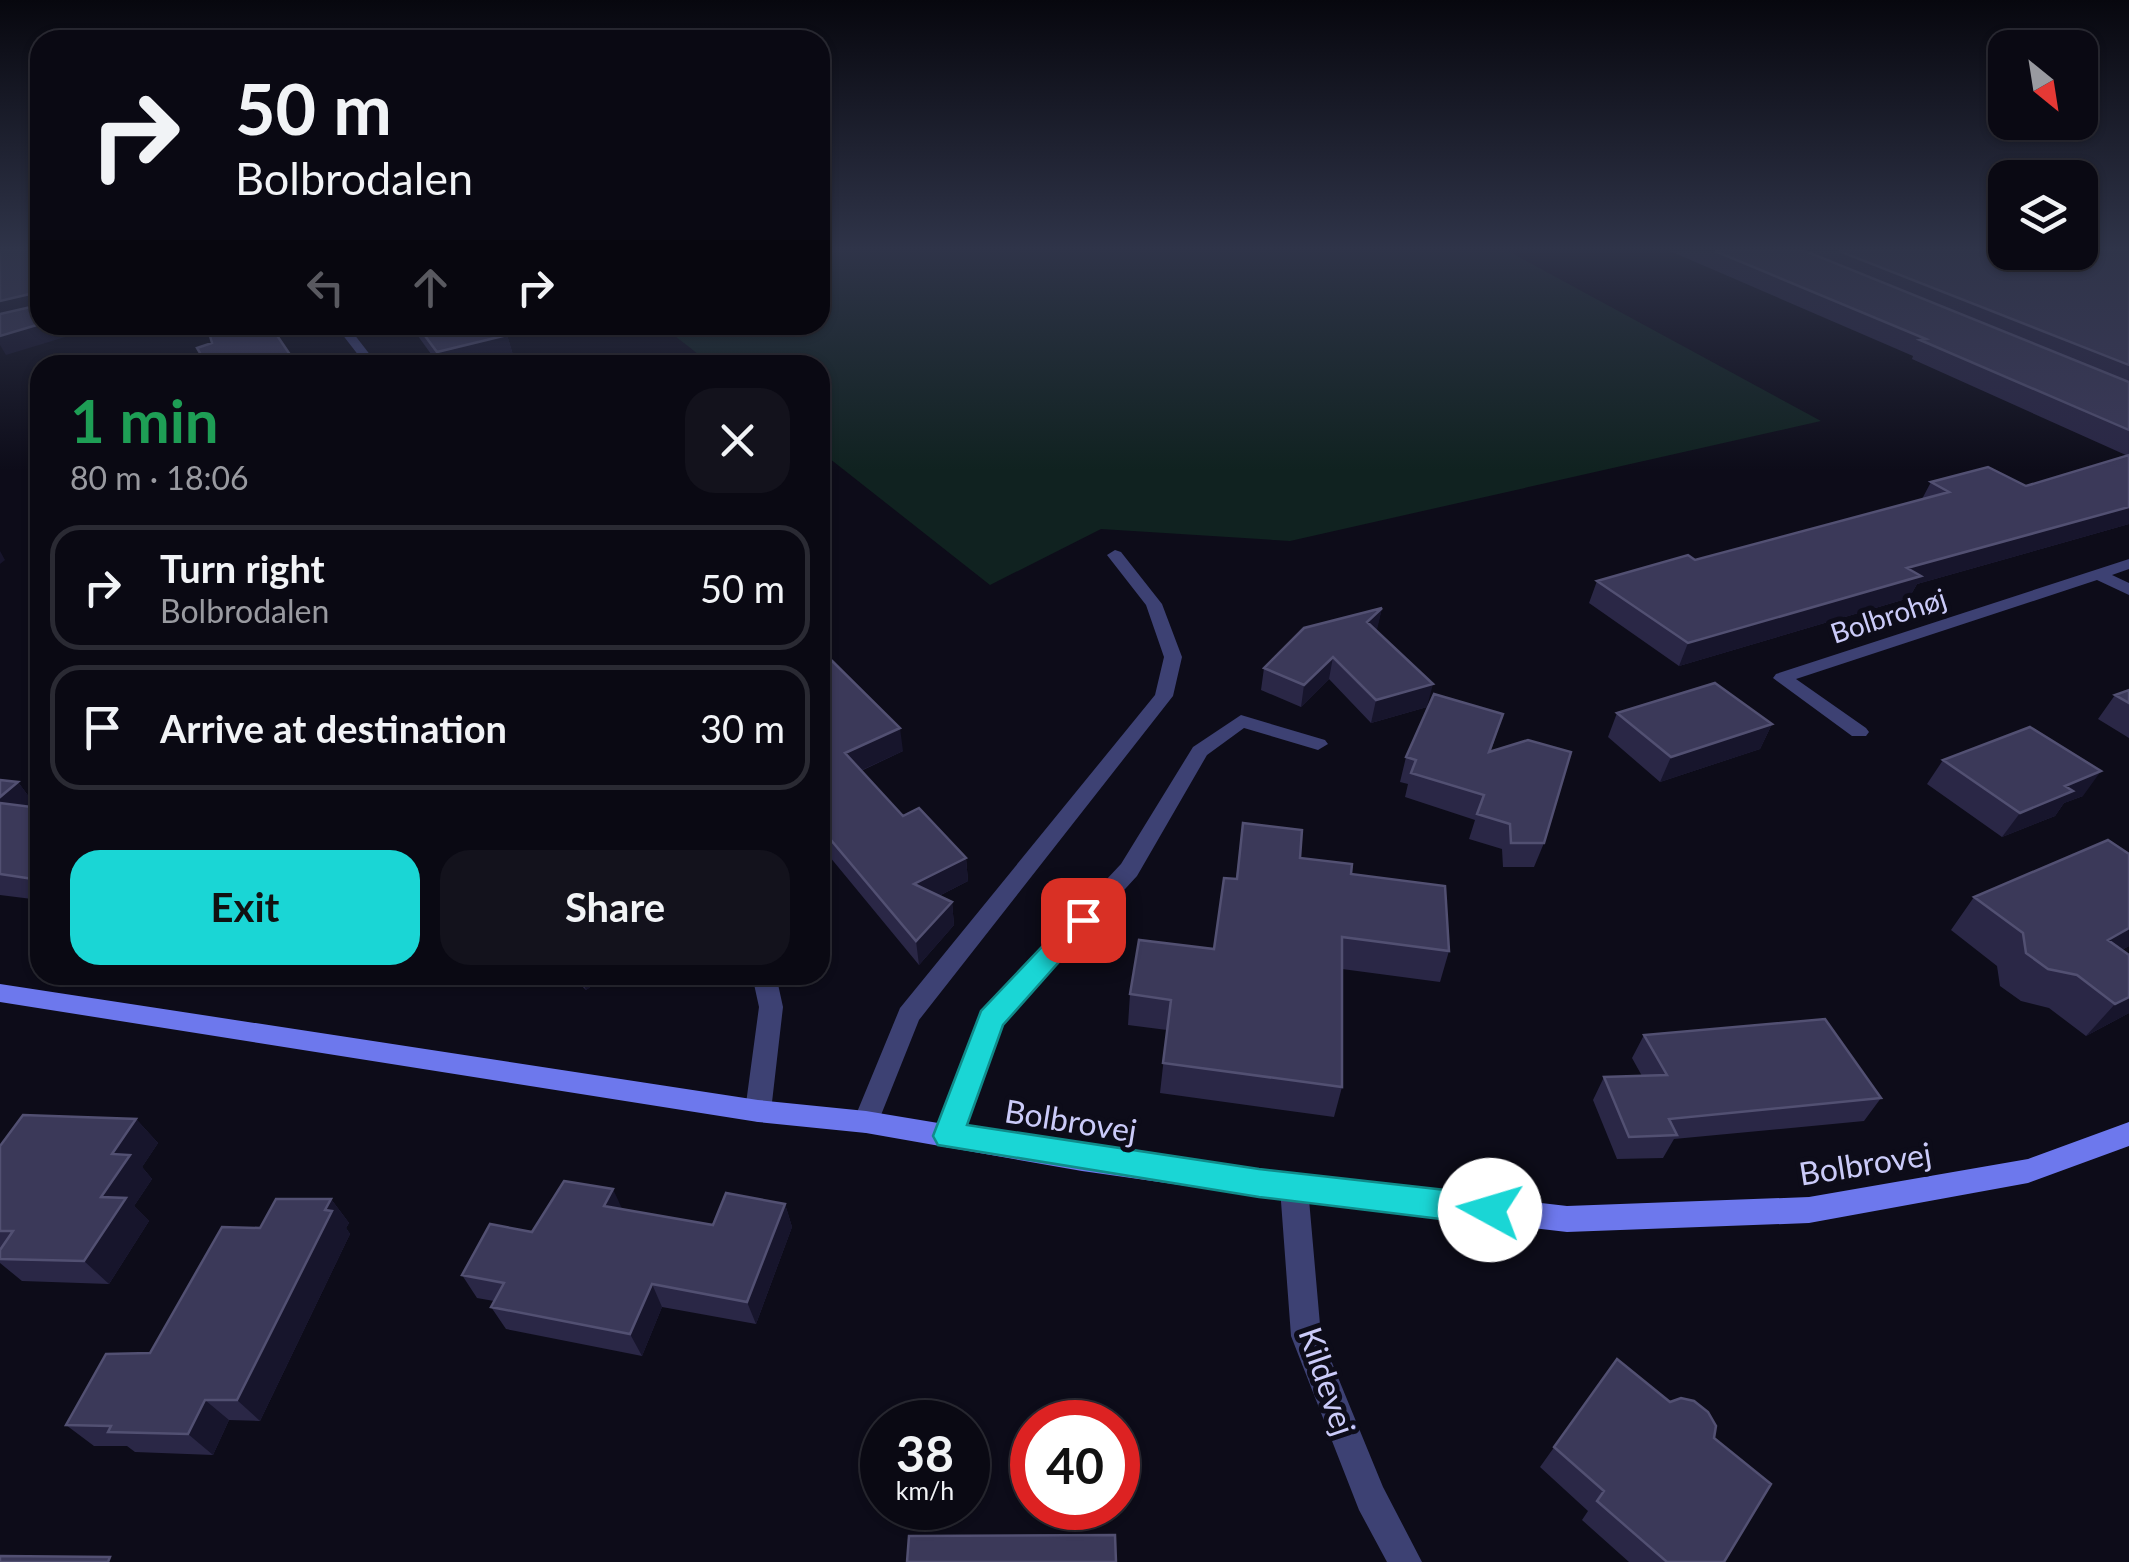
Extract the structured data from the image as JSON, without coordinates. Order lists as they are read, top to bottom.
{
  "streets": {
    "street": ["Bolbrohøj", "Bolbrovej", "Kildevej"]
  },
  "crossings": [
    ["Bolbrovej", "Kildevej"]
  ],
  "north": "bottom right",
  "page": {
    "turn": ["50 m", "Bolbrodalen"],
    "heading": ["1 min", "80 m · 18:06"],
    "list": [
      {
        "name": "Turn right",
        "note": "Bolbrodalen",
        "value": "50 m"
      },
      {
        "name": "Arrive at destination",
        "value": "30 m"
      }
    ],
    "buttons": ["Exit", "Share"],
    "speed": "38 km/h",
    "limit": "40"
  }
}
